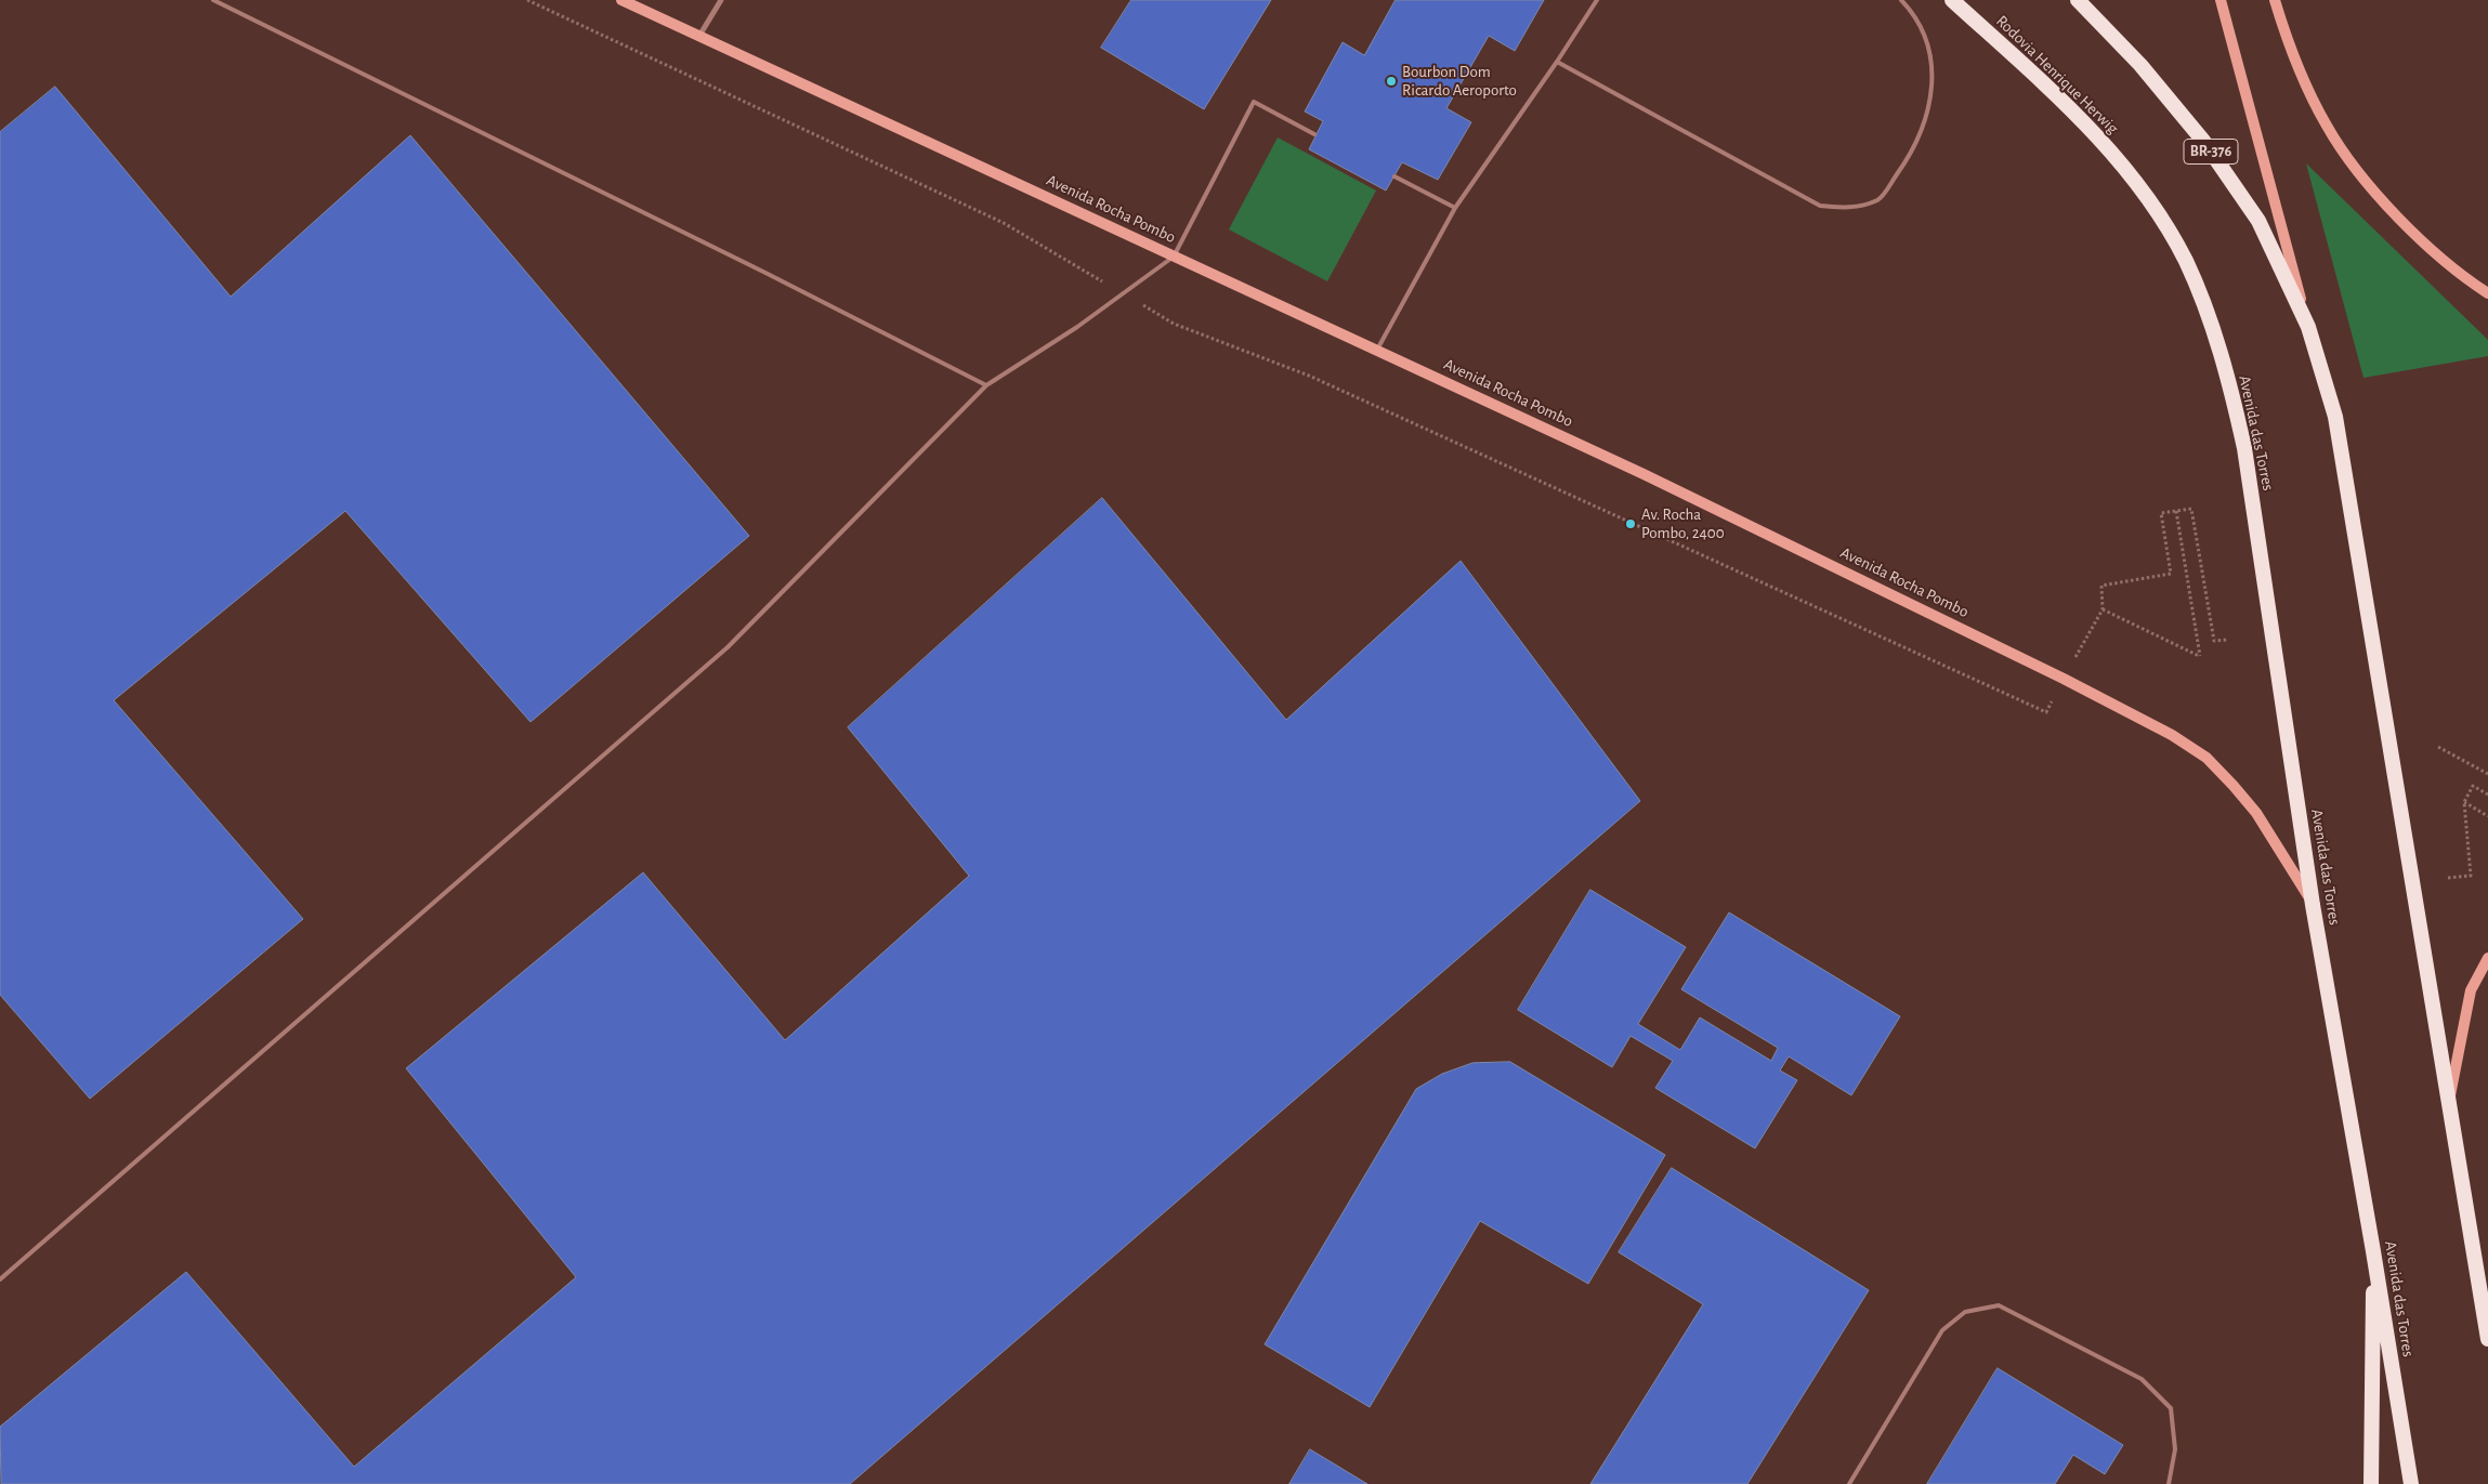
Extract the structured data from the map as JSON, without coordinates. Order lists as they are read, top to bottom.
{
  "streets": {
    "highway": ["Rodovia Henrique Herwig", "BR-376", "Avenida das Torres"],
    "main road": ["Avenida Rocha Pombo"]
  },
  "crossings": [
    ["Rodovia Henrique Herwig", "Avenida das Torres"],
    ["Avenida Rocha Pombo", "Avenida das Torres"]
  ],
  "places": ["Bourbon Dom Ricardo Aeroporto", "Av. Rocha Pombo, 2400"]
}
